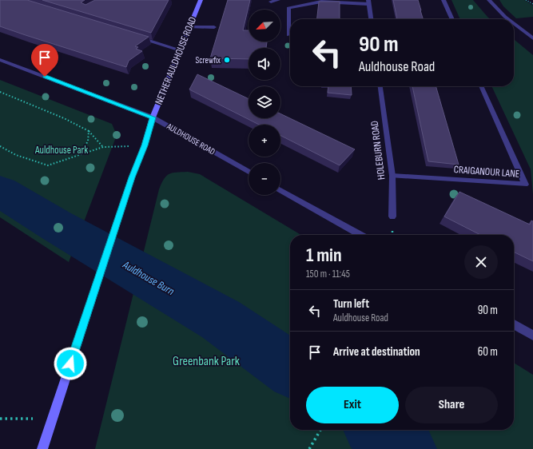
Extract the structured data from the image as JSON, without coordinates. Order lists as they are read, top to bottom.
{
  "streets": {
    "main road": ["NETHER AULDHOUSE ROAD"],
    "street": ["AULDHOUSE ROAD", "HOLEBURN ROAD", "CRAIGANOUR LANE"]
  },
  "crossings": [
    ["NETHER AULDHOUSE ROAD", "AULDHOUSE ROAD"],
    ["HOLEBURN ROAD", "CRAIGANOUR LANE"]
  ],
  "water": ["Auldhouse Burn"],
  "parks": ["Auldhouse Park", "Greenbank Park"],
  "places": ["Screwfix"],
  "north": "bottom left",
  "page": {
    "map_buttons": ["+", "−"],
    "turn": ["90 m", "Auldhouse Road"],
    "heading": ["1 min", "150 m · 11:45"],
    "list": [
      {
        "name": "Turn left",
        "note": "Auldhouse Road",
        "value": "90 m"
      },
      {
        "name": "Arrive at destination",
        "value": "60 m"
      }
    ],
    "buttons": ["Exit", "Share"]
  }
}
